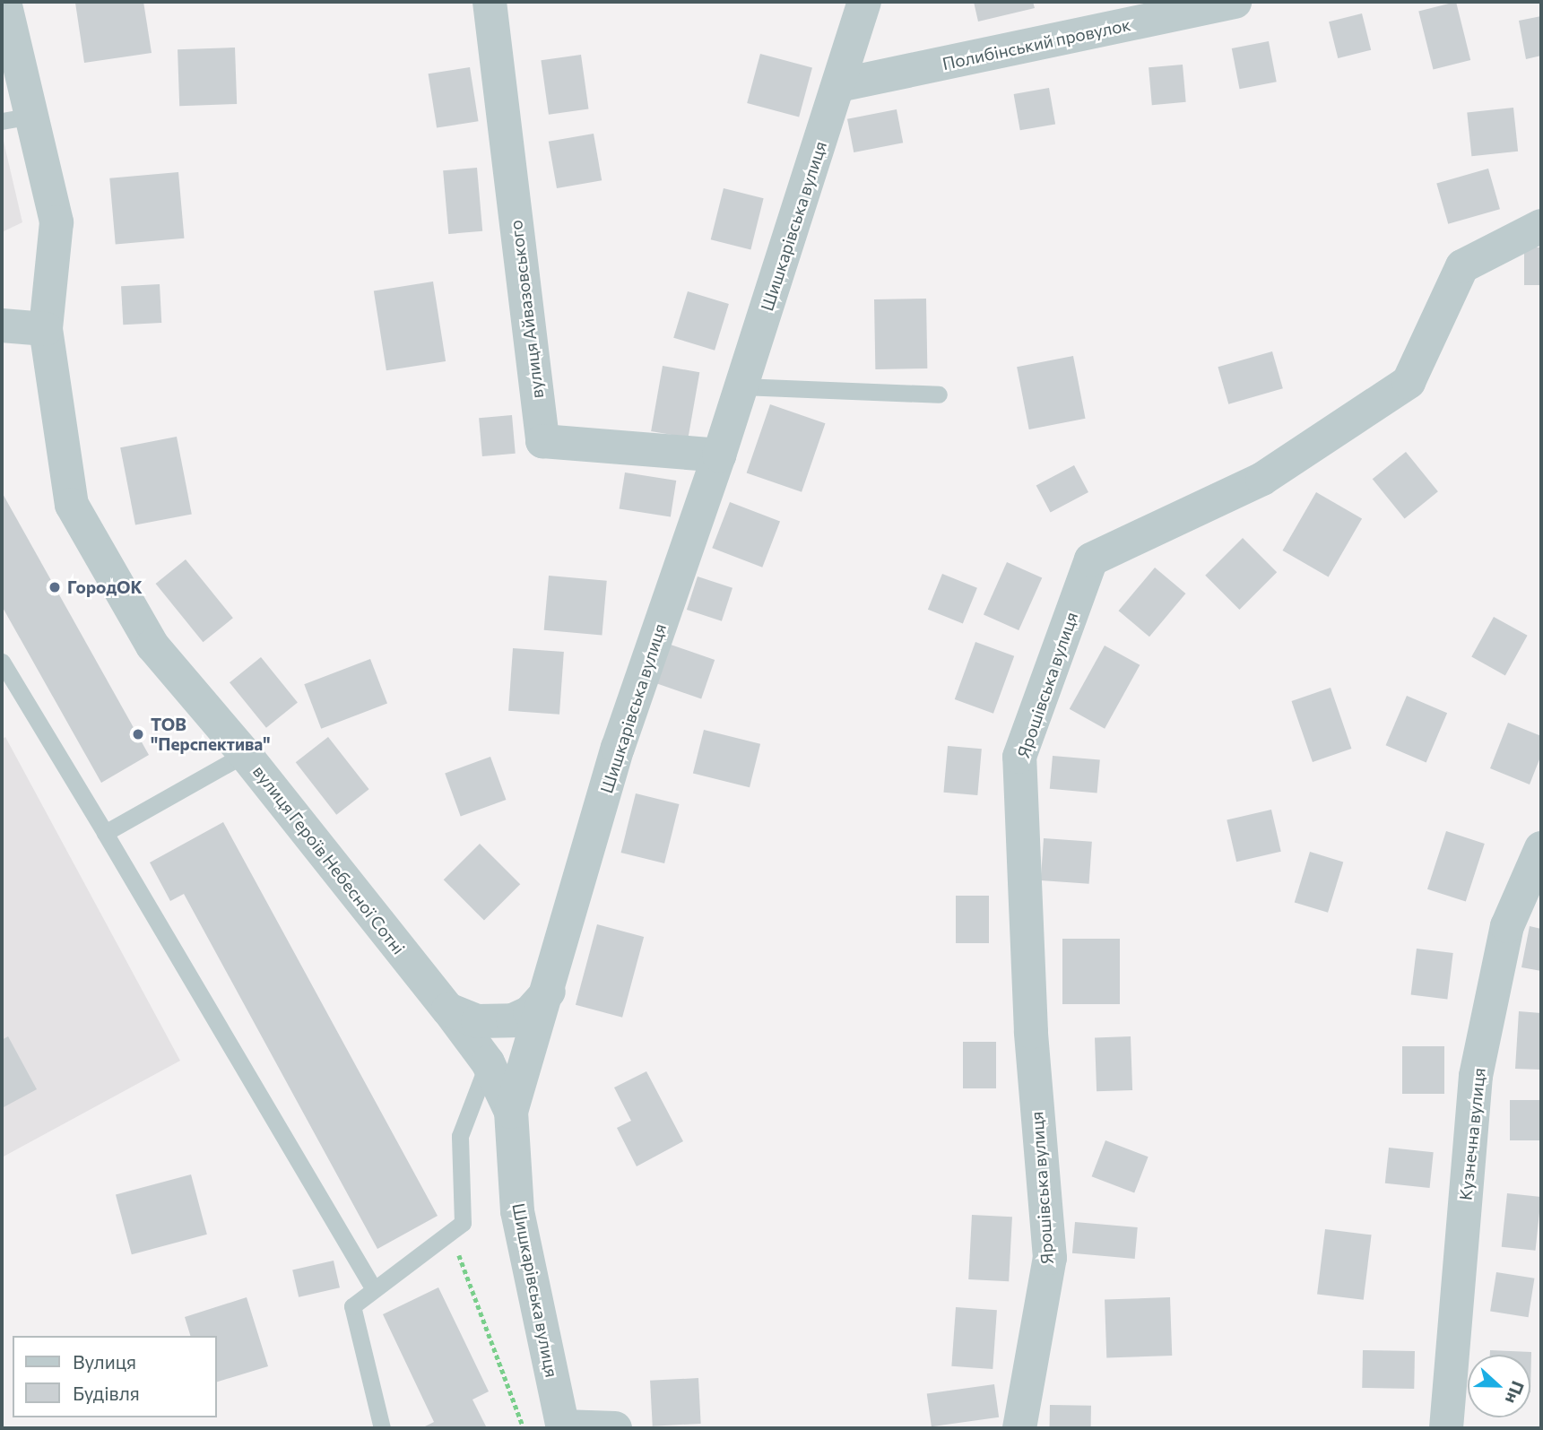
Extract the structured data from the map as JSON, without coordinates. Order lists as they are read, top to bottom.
{
  "streets": {
    "street": [
      "Полибінський провулок",
      "Шишкарівська вулиця",
      "вулиця Айвазовського",
      "Ярошівська вулиця",
      "вулиця Героїв Небесної Сотні",
      "Кузнечна вулиця"
    ]
  },
  "crossings": [
    ["Полибінський провулок", "Шишкарівська вулиця"],
    ["Шишкарівська вулиця", "вулиця Айвазовського"],
    ["Шишкарівська вулиця", "вулиця Героїв Небесної Сотні"]
  ],
  "places": ["ГородОК", "ТОВ \"Перспектива\""],
  "legend": ["Вулиця", "Будівля"],
  "north": "right"
}
